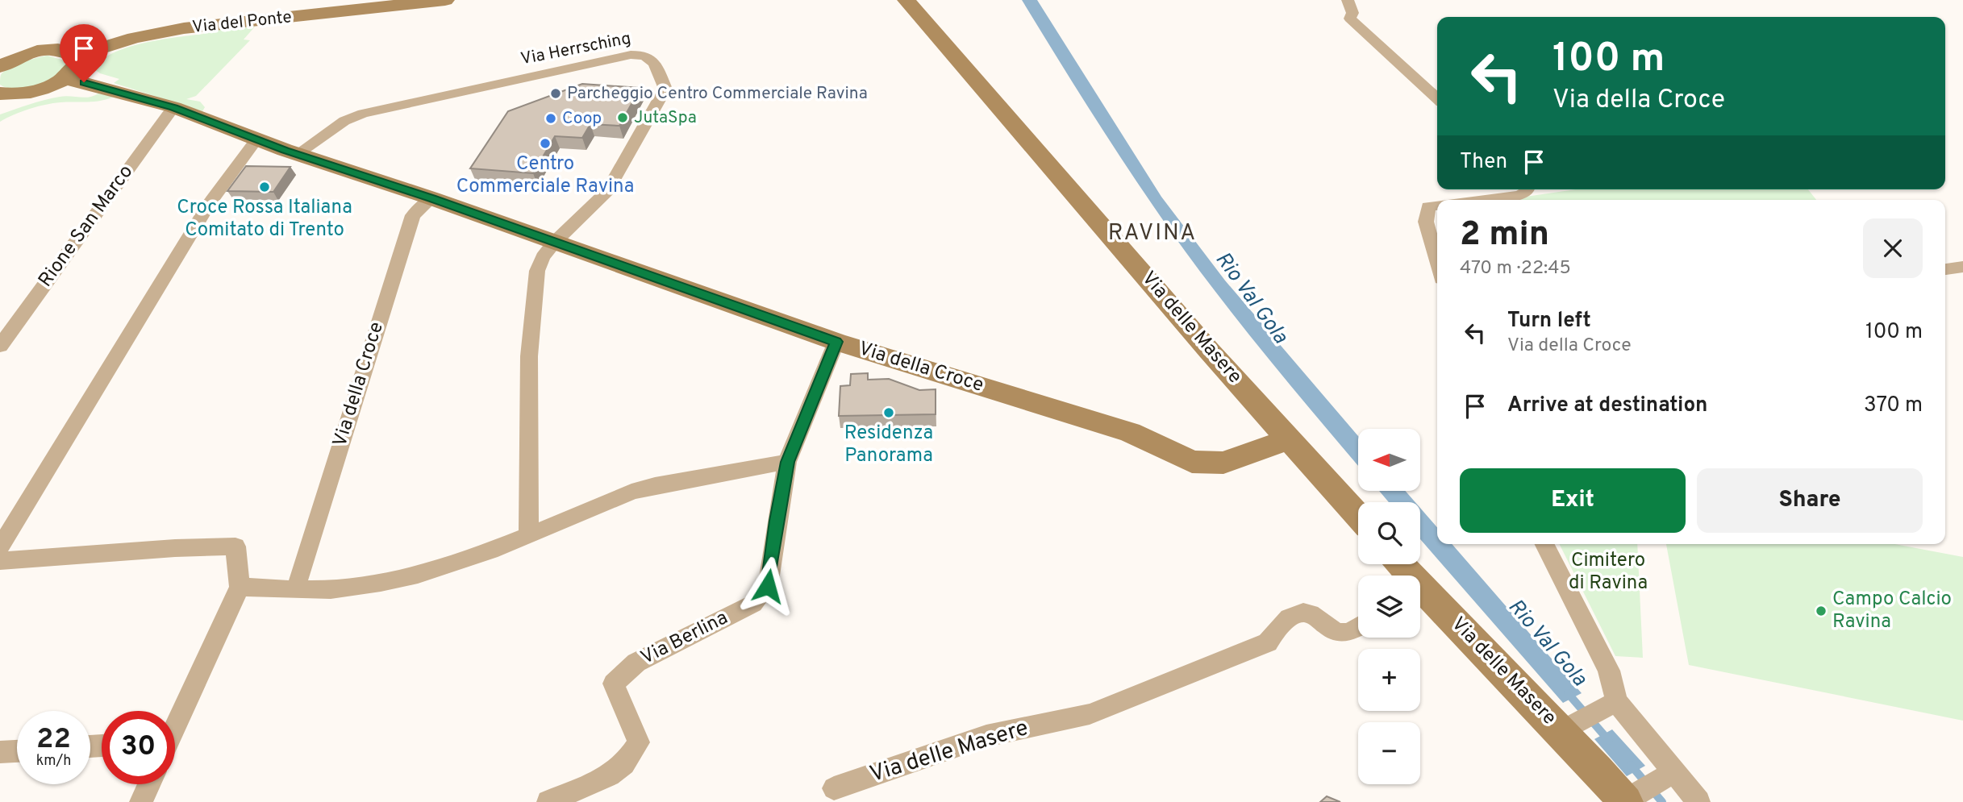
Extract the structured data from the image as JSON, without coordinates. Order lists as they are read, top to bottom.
{
  "streets": {
    "street": [
      "Via del Ponte",
      "Via Herrsching",
      "Rione San Marco",
      "Via delle Masere",
      "Via della Croce",
      "Via Berlina"
    ]
  },
  "crossings": [
    ["Via Herrsching", "Via della Croce"],
    ["Rione San Marco", "Via della Croce"],
    ["Via delle Masere", "Via della Croce"],
    ["Via della Croce", "Via Berlina"]
  ],
  "districts": ["RAVINA"],
  "water": ["Rio Val Gola"],
  "parks": ["Cimitero di Ravina"],
  "places": [
    "Parcheggio Centro Commerciale Ravina",
    "JutaSpa",
    "Coop",
    "Centro Commerciale Ravina",
    "Croce Rossa Italiana Comitato di Trento",
    "Residenza Panorama",
    "Campo Calcio Ravina"
  ],
  "north": "left",
  "page": {
    "turn": ["100 m", "Via della Croce"],
    "then": "Then",
    "heading": ["2 min", "470 m · 22:45"],
    "list": [
      {
        "name": "Turn left",
        "note": "Via della Croce",
        "value": "100 m"
      },
      {
        "name": "Arrive at destination",
        "value": "370 m"
      }
    ],
    "map_buttons": ["+", "−"],
    "buttons": ["Exit", "Share"],
    "speed": "22 km/h",
    "limit": "30"
  }
}
